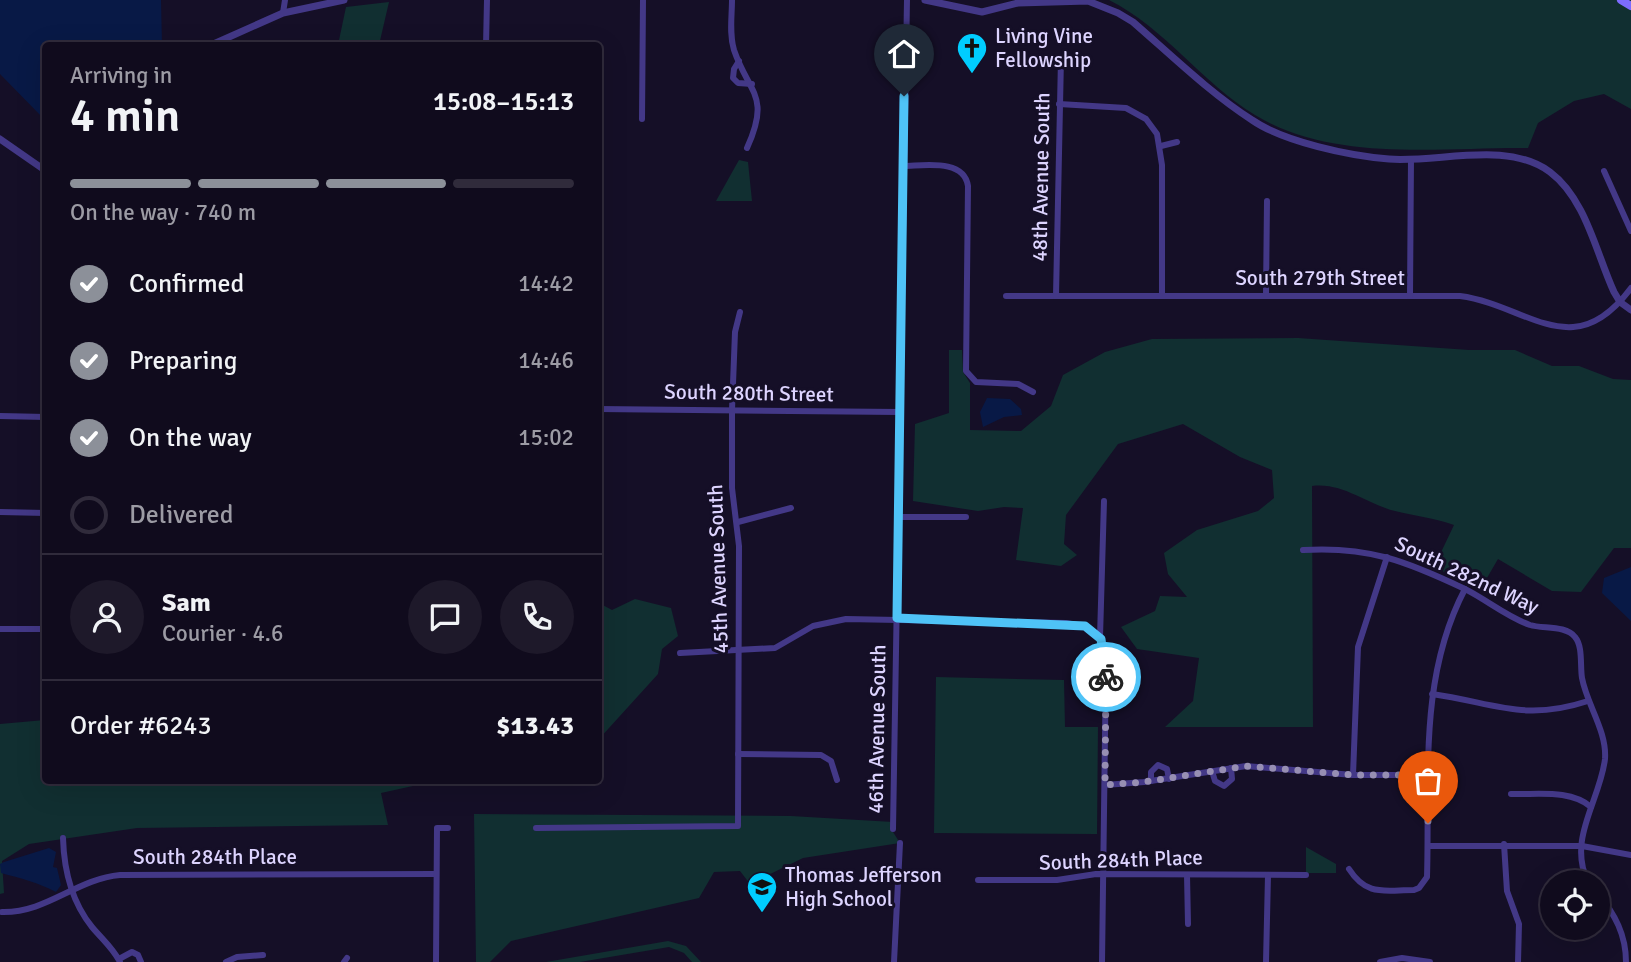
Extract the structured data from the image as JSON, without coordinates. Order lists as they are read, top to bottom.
{
  "streets": {
    "street": [
      "48th Avenue South",
      "South 279th Street",
      "South 280th Street",
      "45th Avenue South",
      "South 282nd Way",
      "46th Avenue South",
      "South 284th Place"
    ]
  },
  "crossings": [
    ["48th Avenue South", "South 279th Street"],
    ["South 280th Street", "45th Avenue South"],
    ["South 280th Street", "46th Avenue South"]
  ],
  "places": {
    "church": ["Living Vine Fellowship"],
    "school or university": ["Thomas Jefferson High School"]
  },
  "page": {
    "heading": ["4 min", "Arriving in", "15:08–15:13"],
    "panel": [
      "Sam",
      "Courier · 4.6",
      "Order #6243",
      "$13.43"
    ],
    "bar": "On the way · 740 m",
    "list": [
      ["Confirmed", "14:42"],
      ["Preparing", "14:46"],
      ["On the way", "15:02"],
      "Delivered"
    ]
  }
}
